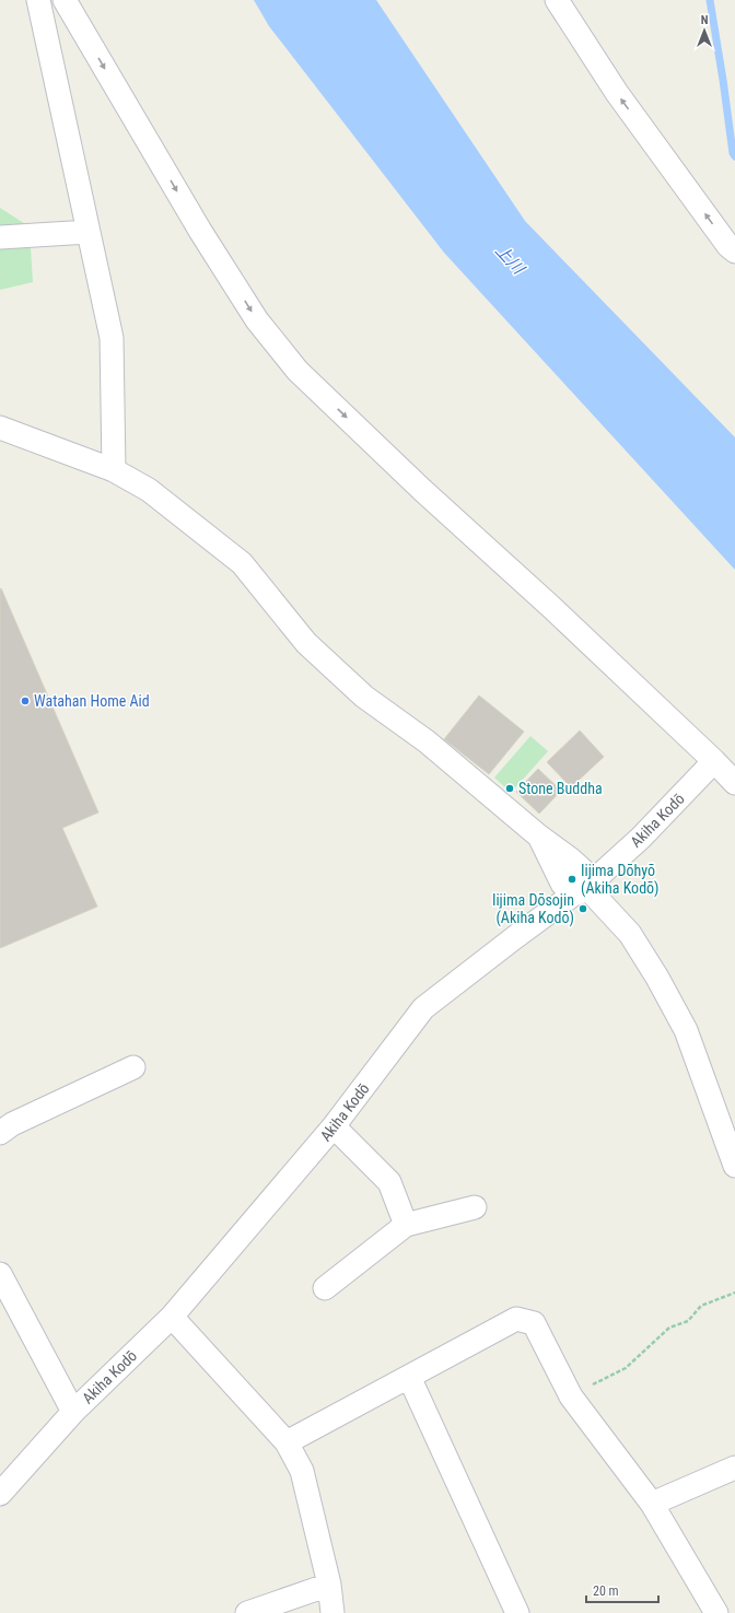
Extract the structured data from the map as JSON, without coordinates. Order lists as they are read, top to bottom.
{
  "streets": {
    "street": ["Akiha Kodō"]
  },
  "water": ["上川"],
  "places": [
    "Watahan Home Aid",
    "Stone Buddha",
    "Iijima Dōhyō (Akiha Kodō)",
    "Iijima Dōsojin (Akiha Kodō)"
  ],
  "scale_bar": "20 m",
  "north": "top"
}
